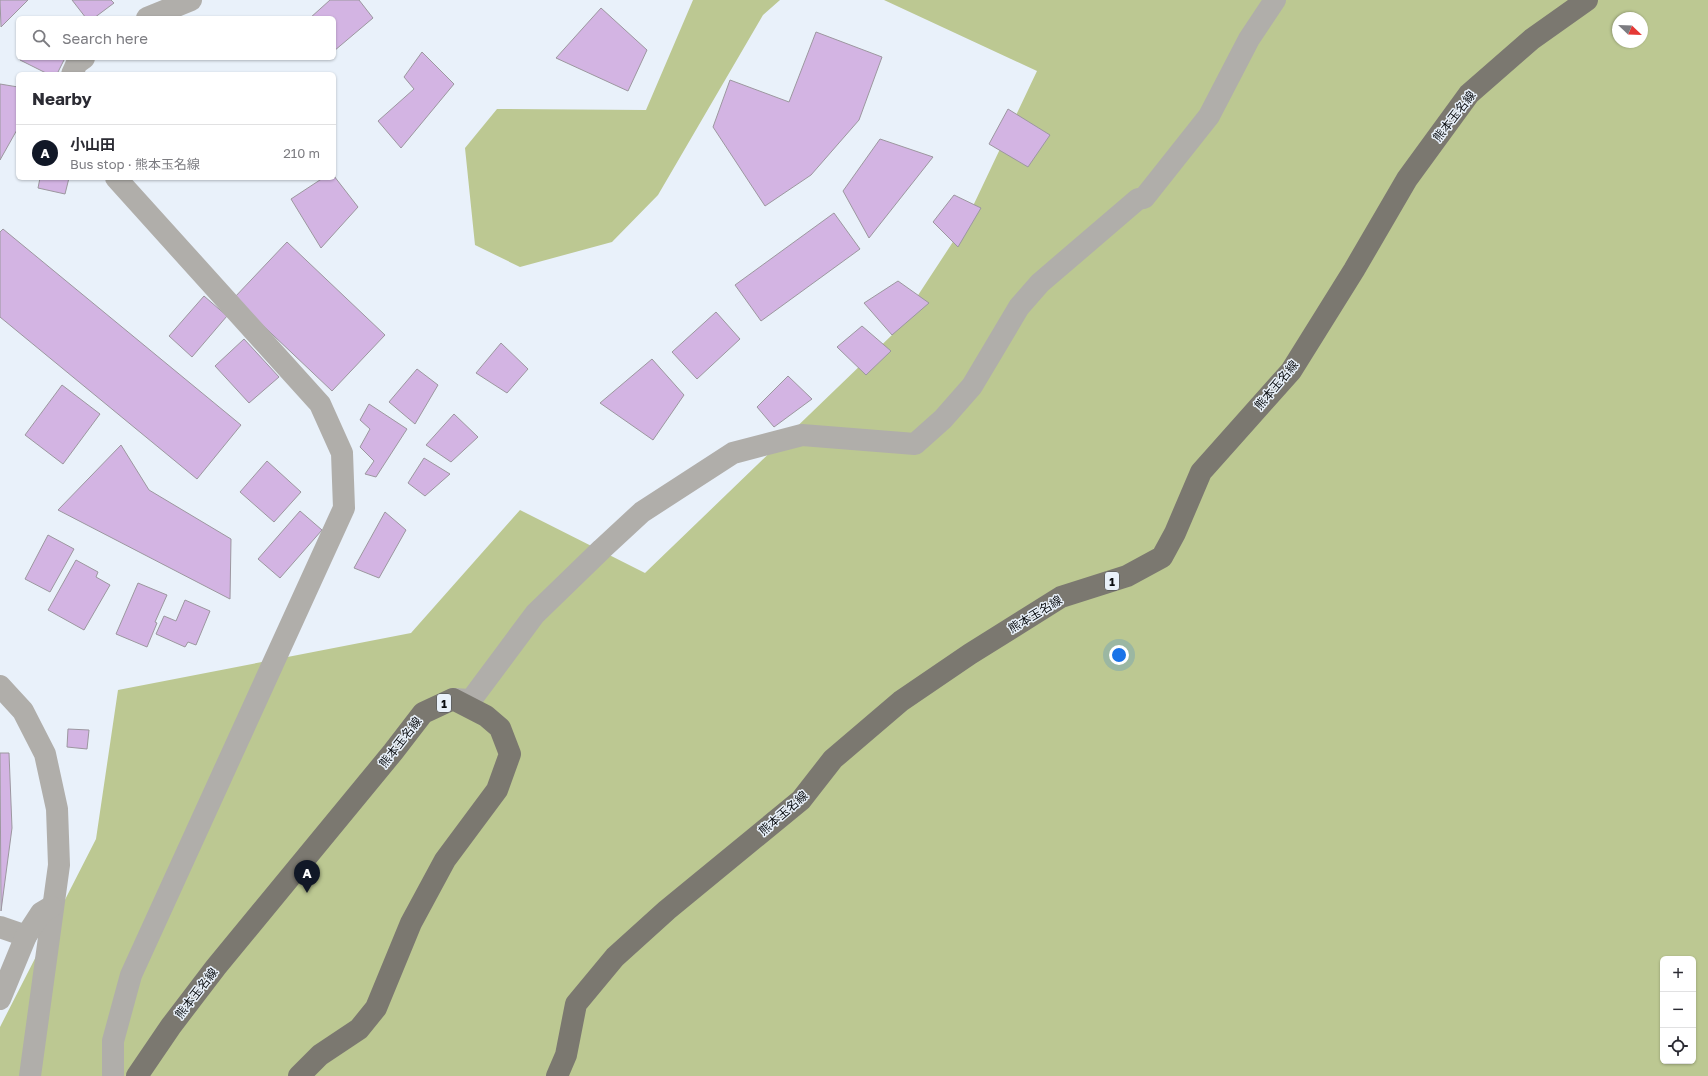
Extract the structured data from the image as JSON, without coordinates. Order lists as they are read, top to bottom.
{
  "streets": {
    "main road": ["熊本玉名線", "1"]
  },
  "crossings": [
    ["熊本玉名線", "1"]
  ],
  "north": "bottom right",
  "page": {
    "search": "Search here",
    "heading": "Nearby",
    "list": [
      {
        "mark": "A",
        "name": "小山田",
        "note": "Bus stop · 熊本玉名線",
        "value": "210 m"
      }
    ],
    "pins": "A",
    "map_buttons": ["+", "−"]
  }
}
